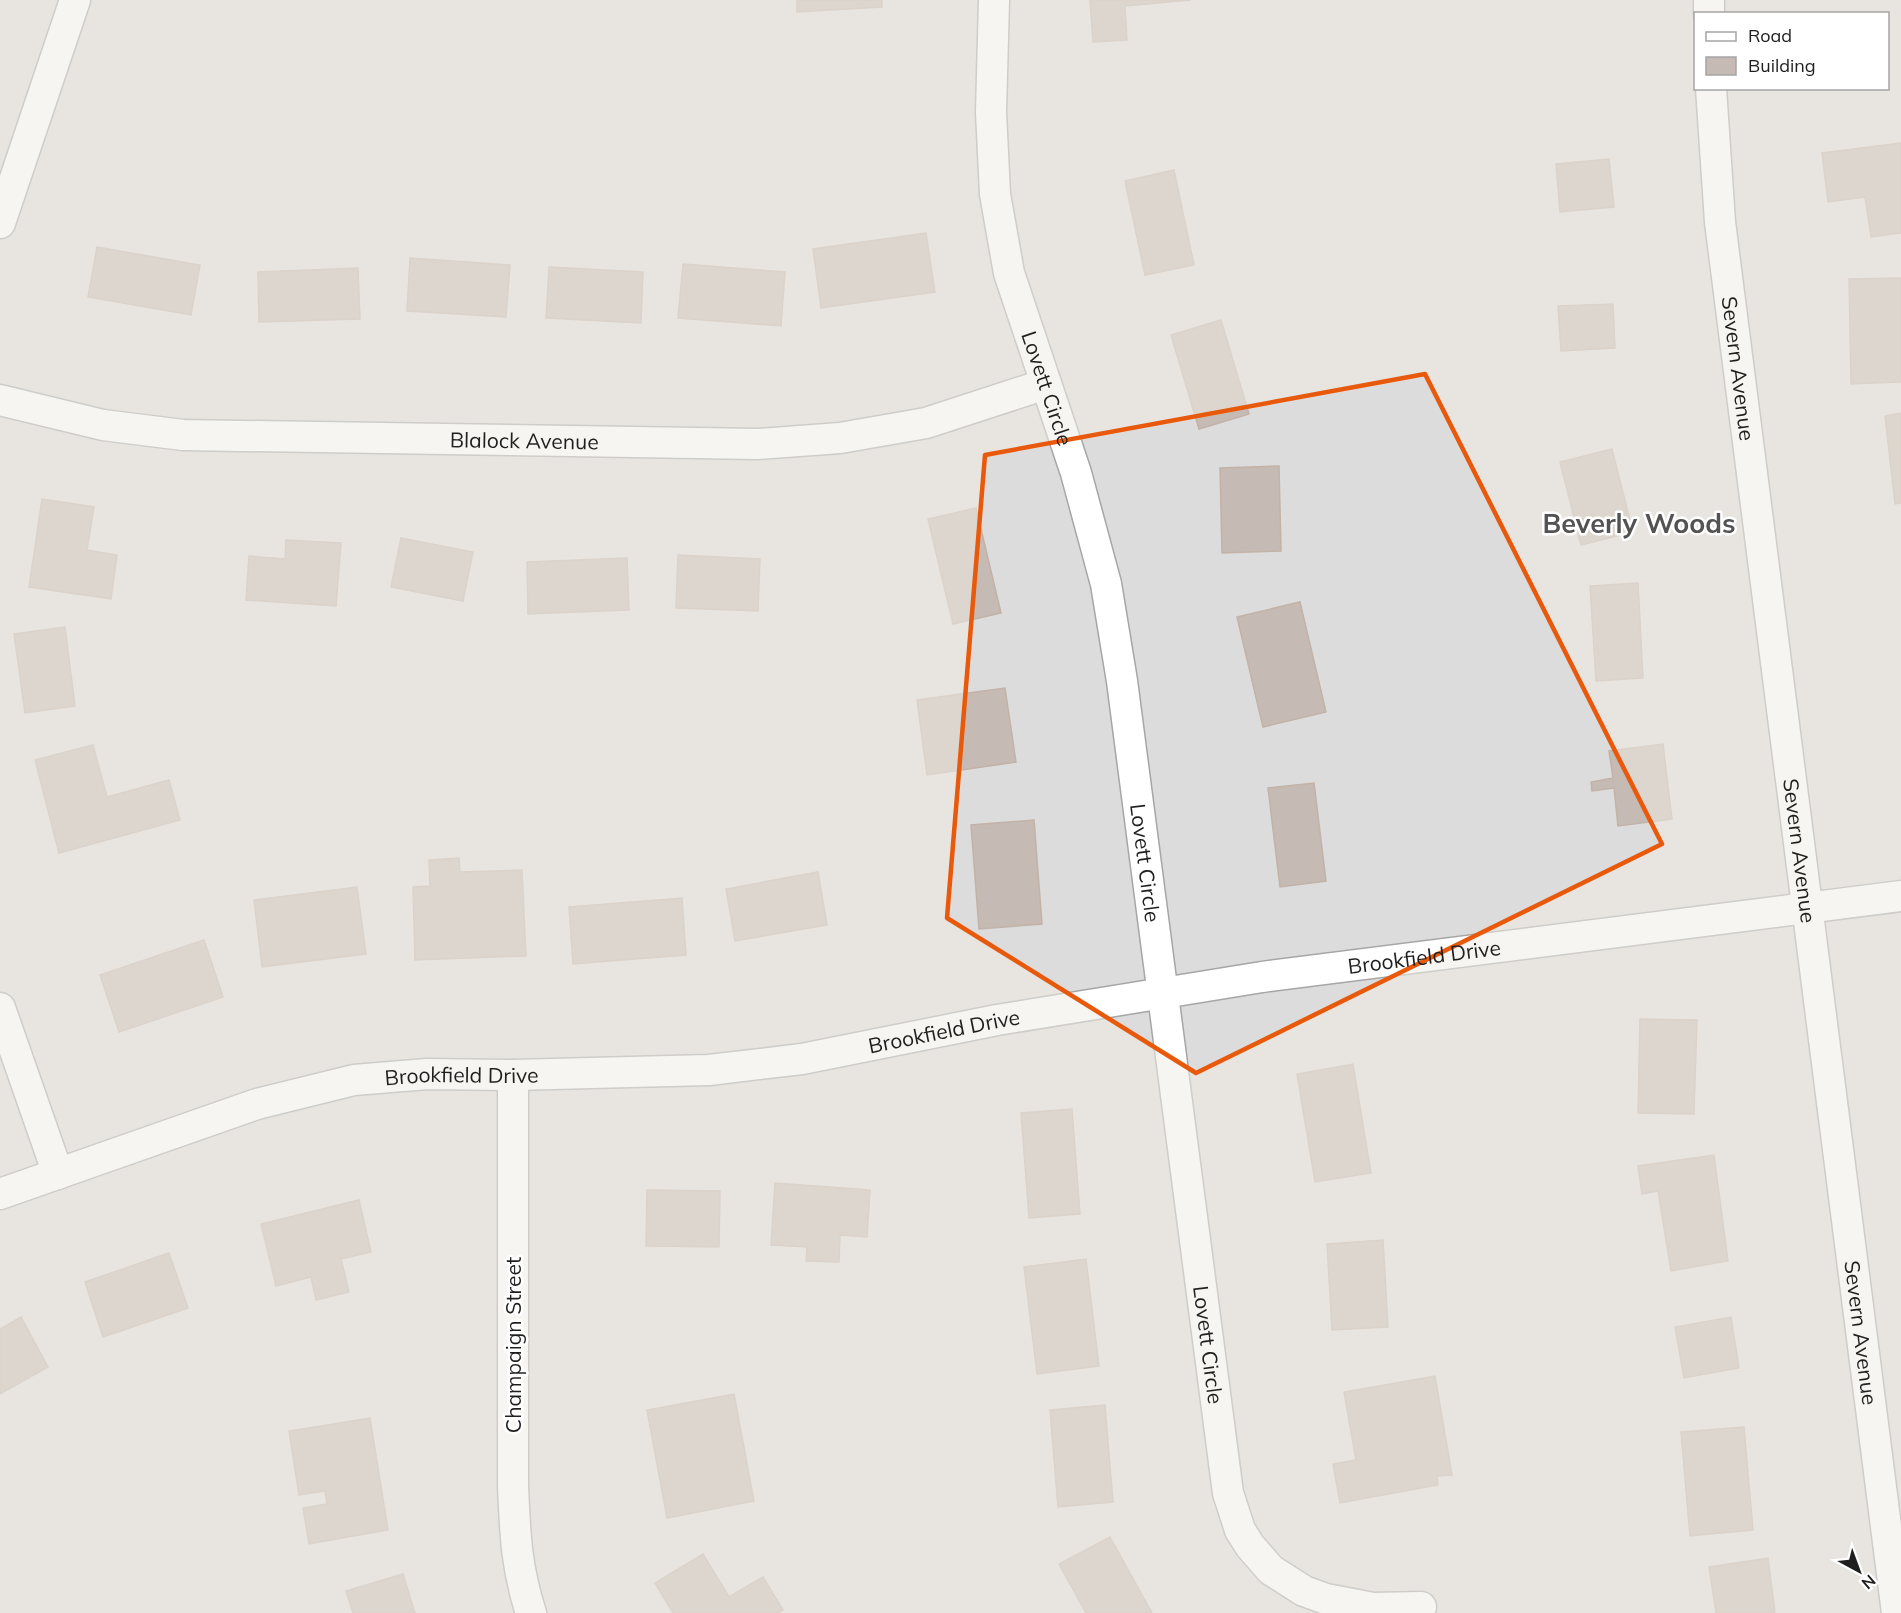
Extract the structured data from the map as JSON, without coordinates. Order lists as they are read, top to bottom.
{
  "streets": {
    "street": [
      "Severn Avenue",
      "Lovett Circle",
      "Blalock Avenue",
      "Brookfield Drive",
      "Champaign Street"
    ]
  },
  "crossings": [
    ["Severn Avenue", "Brookfield Drive"],
    ["Lovett Circle", "Blalock Avenue"],
    ["Lovett Circle", "Brookfield Drive"],
    ["Brookfield Drive", "Champaign Street"]
  ],
  "districts": ["Beverly Woods"],
  "legend": ["Road", "Building"],
  "north": "bottom right"
}
